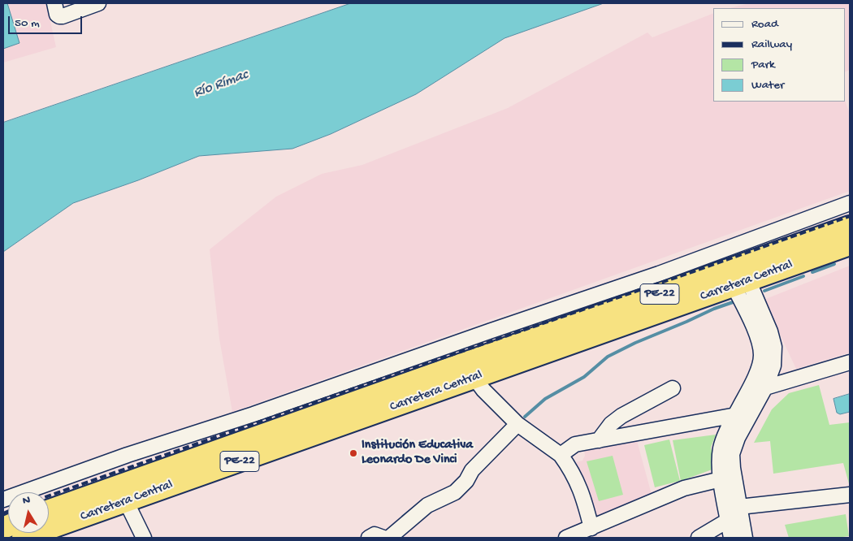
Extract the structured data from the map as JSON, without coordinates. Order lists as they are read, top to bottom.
{
  "streets": {
    "highway": ["Carretera Central", "PE-22"]
  },
  "water": ["Río Rímac"],
  "places": ["Institución Educativa Leonardo De Vinci"],
  "legend": [
    "Road",
    "Railway",
    "Park",
    "Water"
  ],
  "scale_bar": "50 m",
  "north": "top"
}
